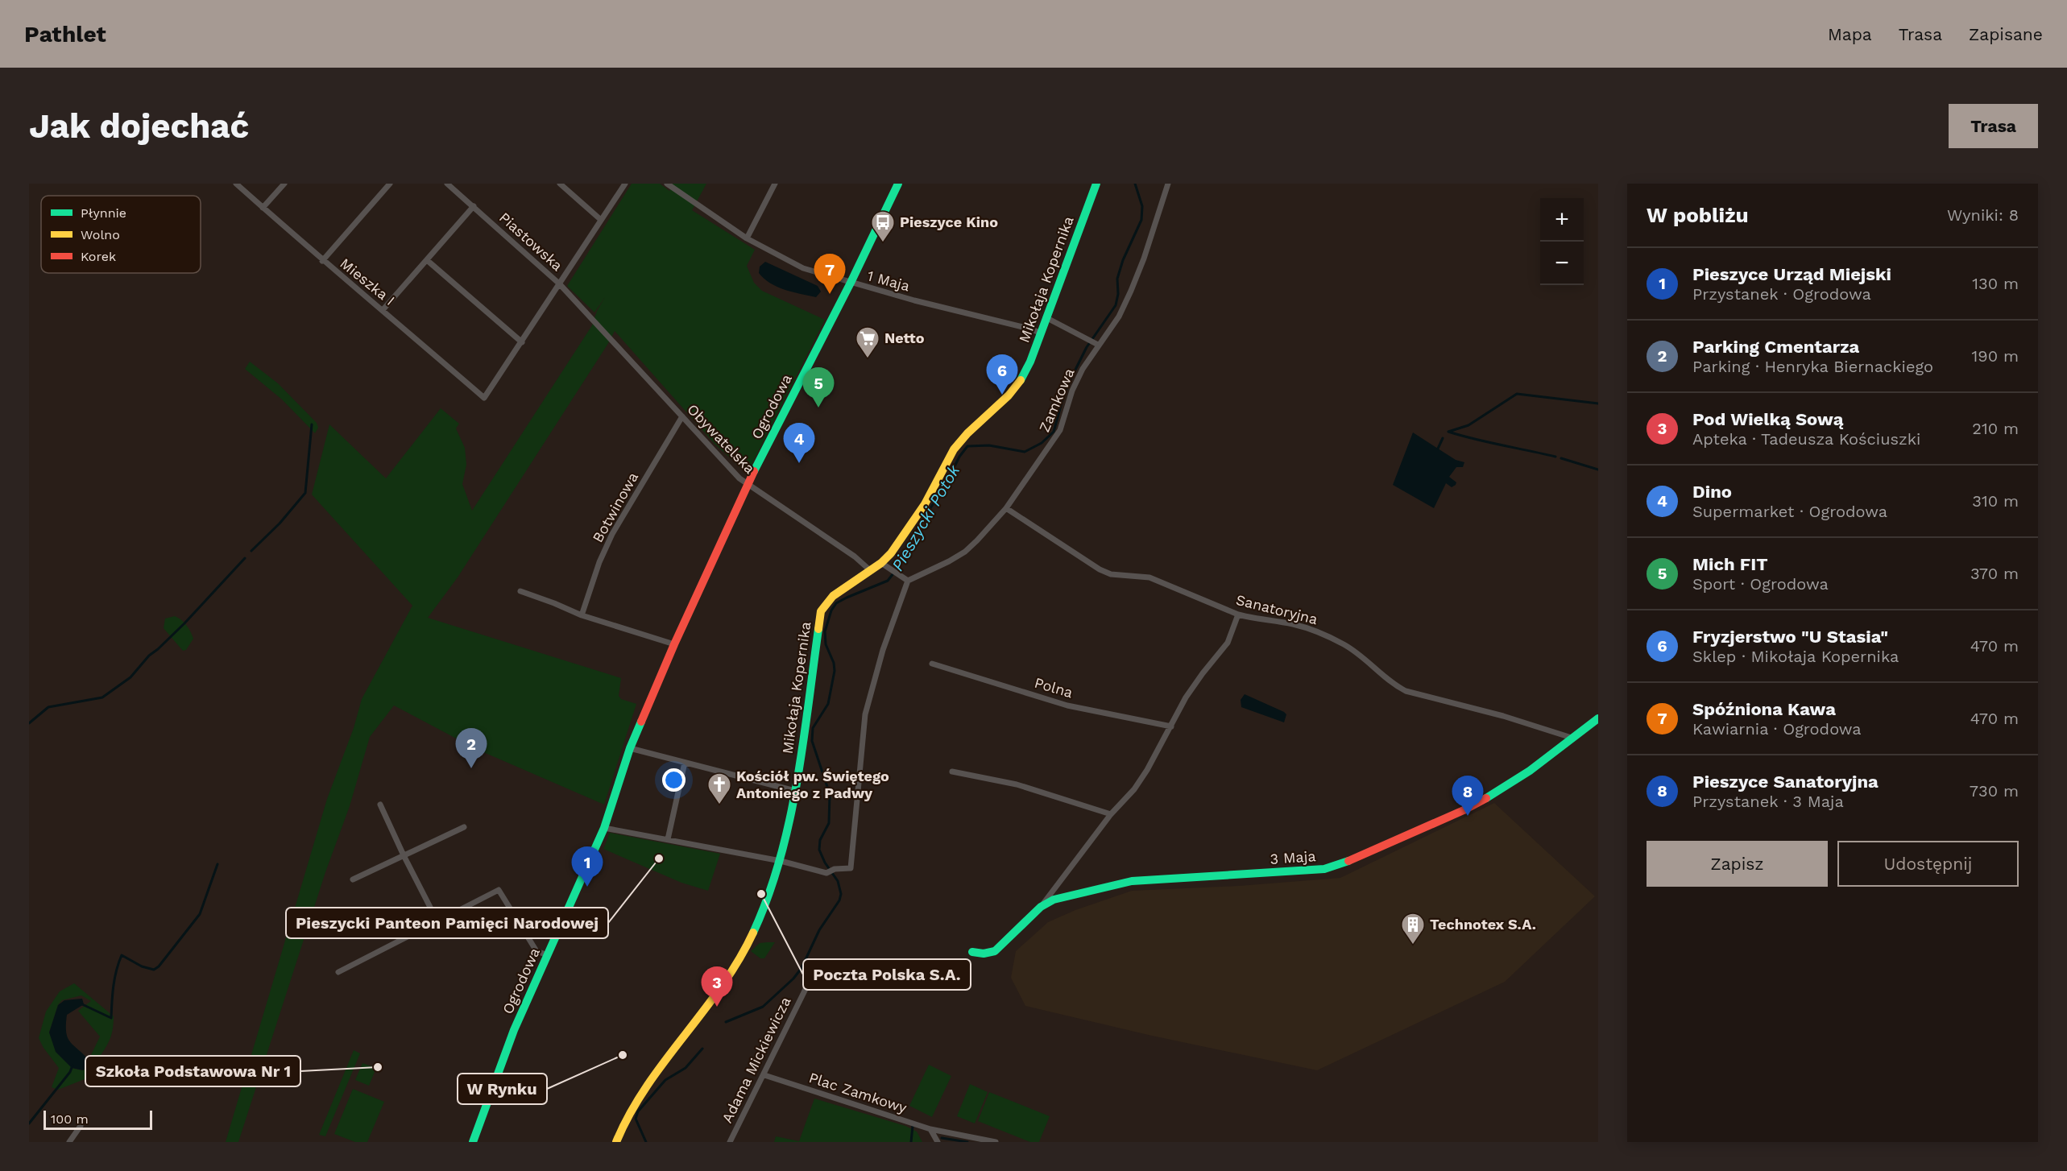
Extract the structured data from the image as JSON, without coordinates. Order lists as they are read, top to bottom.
{
  "streets": {
    "street": [
      "Piastowska",
      "Mikołaja Kopernika",
      "1 Maja",
      "Mieszka I",
      "Zamkowa",
      "Ogrodowa",
      "Obywatelska",
      "Botwinowa",
      "Sanatoryjna",
      "Polna",
      "3 Maja",
      "Adama Mickiewicza",
      "Plac Zamkowy"
    ]
  },
  "crossings": [
    ["Piastowska", "Obywatelska"],
    ["Mikołaja Kopernika", "1 Maja"],
    ["Mikołaja Kopernika", "Obywatelska"],
    ["1 Maja", "Ogrodowa"],
    ["Zamkowa", "Sanatoryjna"],
    ["Ogrodowa", "Obywatelska"],
    ["Obywatelska", "Botwinowa"],
    ["Sanatoryjna", "3 Maja"],
    ["Adama Mickiewicza", "Plac Zamkowy"]
  ],
  "water": ["Pieszycki Potok"],
  "places": {
    "bus stop": ["Pieszyce Kino"],
    "supermarket": ["Netto"],
    "church": ["Kościół pw. Świętego Antoniego z Padwy"],
    "other": [
      "Pieszycki Panteon Pamięci Narodowej",
      "Poczta Polska S.A.",
      "W Rynku",
      "Szkoła Podstawowa Nr 1"
    ],
    "building": ["Technotex S.A."]
  },
  "legend": ["Płynnie", "Wolno", "Korek"],
  "scale_bar": "100 m",
  "page": {
    "header": "Pathlet",
    "nav": ["Mapa", "Trasa", "Zapisane"],
    "buttons": [
      "Trasa",
      ["Zapisz", "Udostępnij"]
    ],
    "title": "Jak dojechać",
    "heading": ["W pobliżu", "Wyniki: 8"],
    "map_buttons": ["+", "−"],
    "list": [
      {
        "mark": "1",
        "name": "Pieszyce Urząd Miejski",
        "note": "Przystanek · Ogrodowa",
        "value": "130 m"
      },
      {
        "mark": "2",
        "name": "Parking Cmentarza",
        "note": "Parking · Henryka Biernackiego",
        "value": "190 m"
      },
      {
        "mark": "3",
        "name": "Pod Wielką Sową",
        "note": "Apteka · Tadeusza Kościuszki",
        "value": "210 m"
      },
      {
        "mark": "4",
        "name": "Dino",
        "note": "Supermarket · Ogrodowa",
        "value": "310 m"
      },
      {
        "mark": "5",
        "name": "Mich FIT",
        "note": "Sport · Ogrodowa",
        "value": "370 m"
      },
      {
        "mark": "6",
        "name": "Fryzjerstwo \"U Stasia\"",
        "note": "Sklep · Mikołaja Kopernika",
        "value": "470 m"
      },
      {
        "mark": "7",
        "name": "Spóźniona Kawa",
        "note": "Kawiarnia · Ogrodowa",
        "value": "470 m"
      },
      {
        "mark": "8",
        "name": "Pieszyce Sanatoryjna",
        "note": "Przystanek · 3 Maja",
        "value": "730 m"
      }
    ],
    "pins": [
      "7",
      "6",
      "5",
      "4",
      "2",
      "8",
      "1",
      "3"
    ],
    "scale": "100 m"
  }
}
